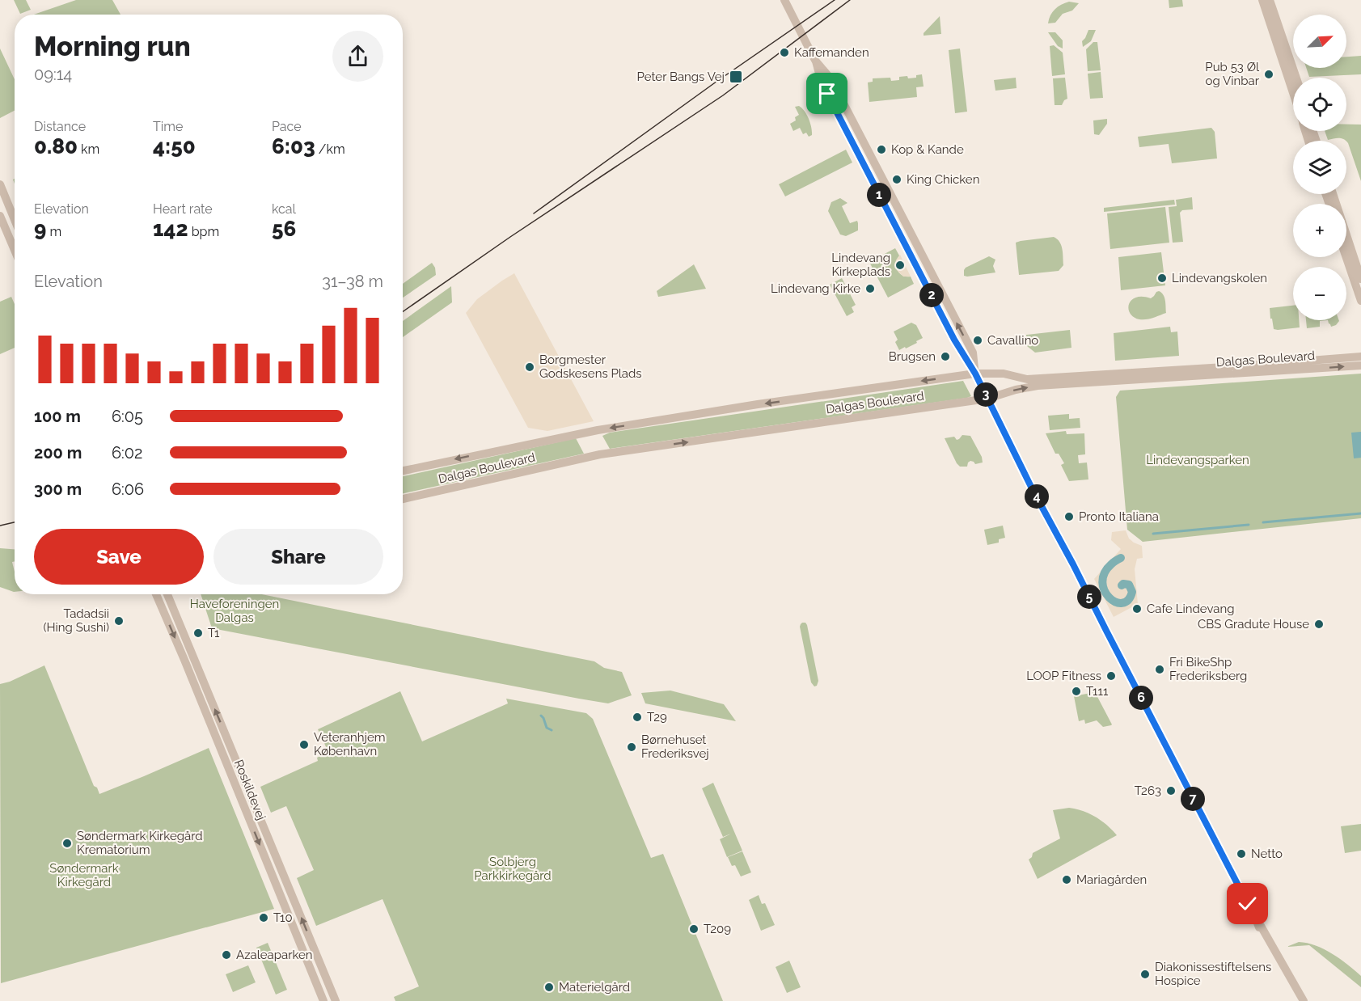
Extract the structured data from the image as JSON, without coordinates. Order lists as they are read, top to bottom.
{
  "streets": {
    "street": ["Dalgas Boulevard", "Roskildevej"]
  },
  "parks": [
    "Lindevangsparken",
    "Haveforeningen Dalgas",
    "Solbjerg Parkkirkegård",
    "Søndermark Kirkegård"
  ],
  "places": {
    "other": [
      "Kaffemanden",
      "Pub 53 Øl og Vinbar",
      "Kop & Kande",
      "King Chicken",
      "Lindevang Kirkeplads",
      "Lindevangskolen",
      "Lindevang Kirke",
      "Cavallino",
      "Brugsen",
      "Borgmester Godskesens Plads",
      "Pronto Italiana",
      "Cafe Lindevang",
      "Tadadsii (Hing Sushi)",
      "CBS Gradute House",
      "T1",
      "Fri BikeShp Frederiksberg",
      "LOOP Fitness",
      "T111",
      "T29",
      "Veteranhjem København",
      "Børnehuset Frederiksvej",
      "T263",
      "Søndermark Kirkegård Krematorium",
      "Netto",
      "Mariagården",
      "T10",
      "T209",
      "Azaleaparken",
      "Diakonissestiftelsens Hospice",
      "Materielgård"
    ],
    "transit": ["Peter Bangs Vej"]
  },
  "north": "top right",
  "page": {
    "map_buttons": ["+", "−"],
    "heading": ["Morning run", "09:14"],
    "stats": [
      ["Distance", "0.80 km"],
      ["Time", "4:50"],
      ["Pace", "6:03 /km"],
      ["Elevation", "9 m"],
      ["Heart rate", "142 bpm"],
      ["kcal", "56"]
    ],
    "pins": [
      "1",
      "2",
      "3",
      "4",
      "5",
      "6",
      "7"
    ],
    "chart": ["Elevation", "31–38 m"],
    "list": [
      {
        "name": "100 m",
        "note": "6:05"
      },
      {
        "name": "200 m",
        "note": "6:02"
      },
      {
        "name": "300 m",
        "note": "6:06"
      }
    ],
    "buttons": ["Save", "Share"]
  }
}
